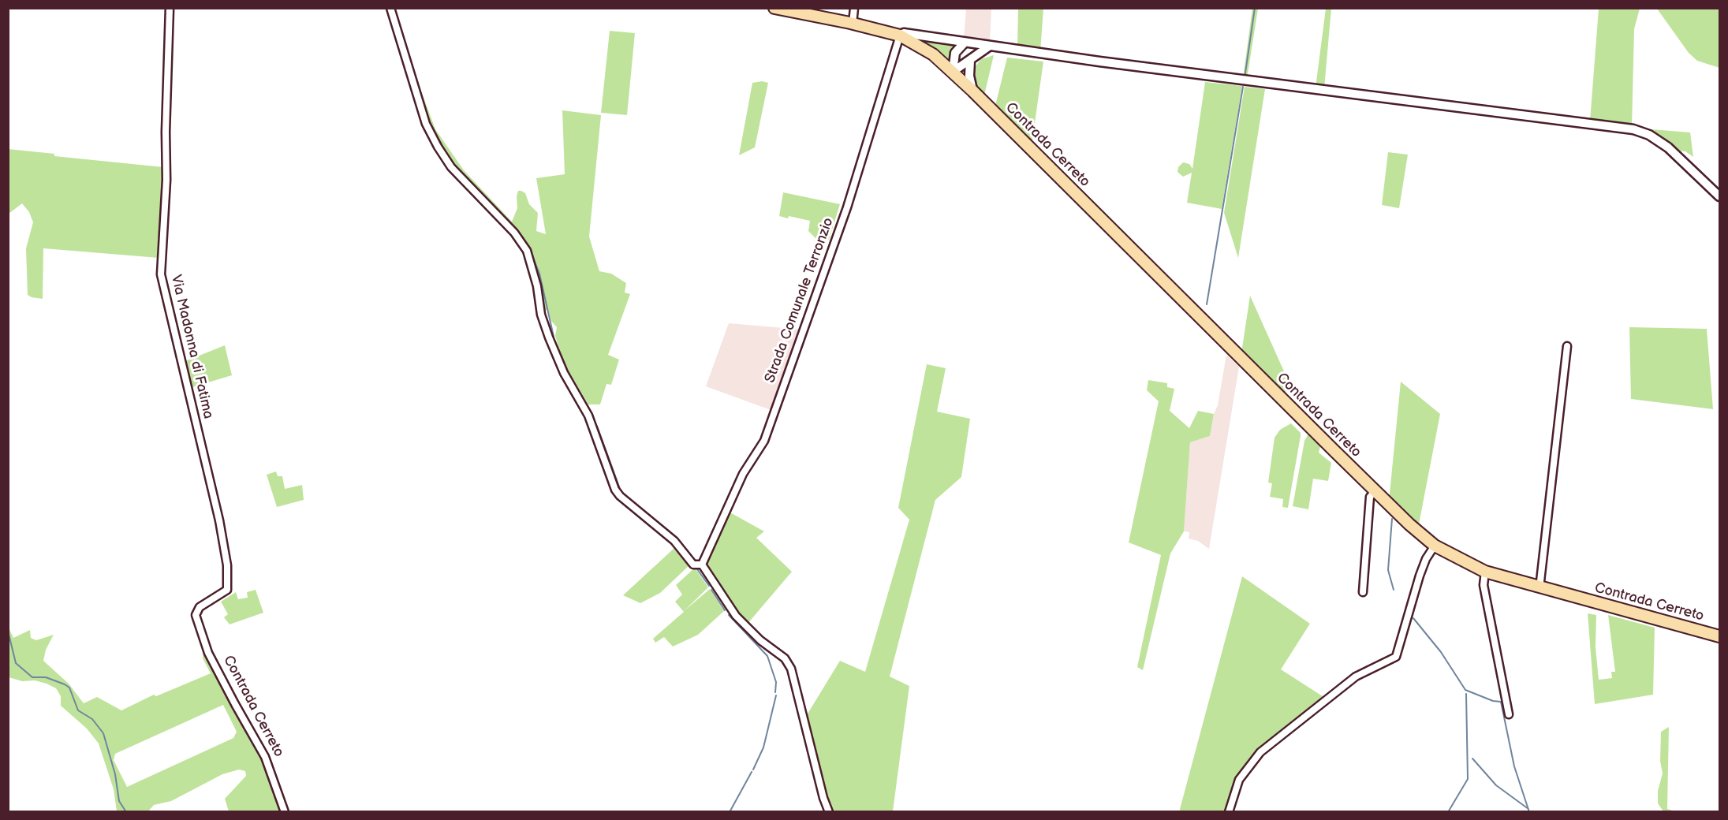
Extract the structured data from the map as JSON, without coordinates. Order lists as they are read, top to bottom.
{
  "streets": {
    "main road": ["Contrada Cerreto"],
    "street": ["Strada Comunale Terronzio", "Via Madonna di Fatima"]
  },
  "crossings": [
    ["Contrada Cerreto", "Strada Comunale Terronzio"],
    ["Contrada Cerreto", "Via Madonna di Fatima"]
  ]
}
